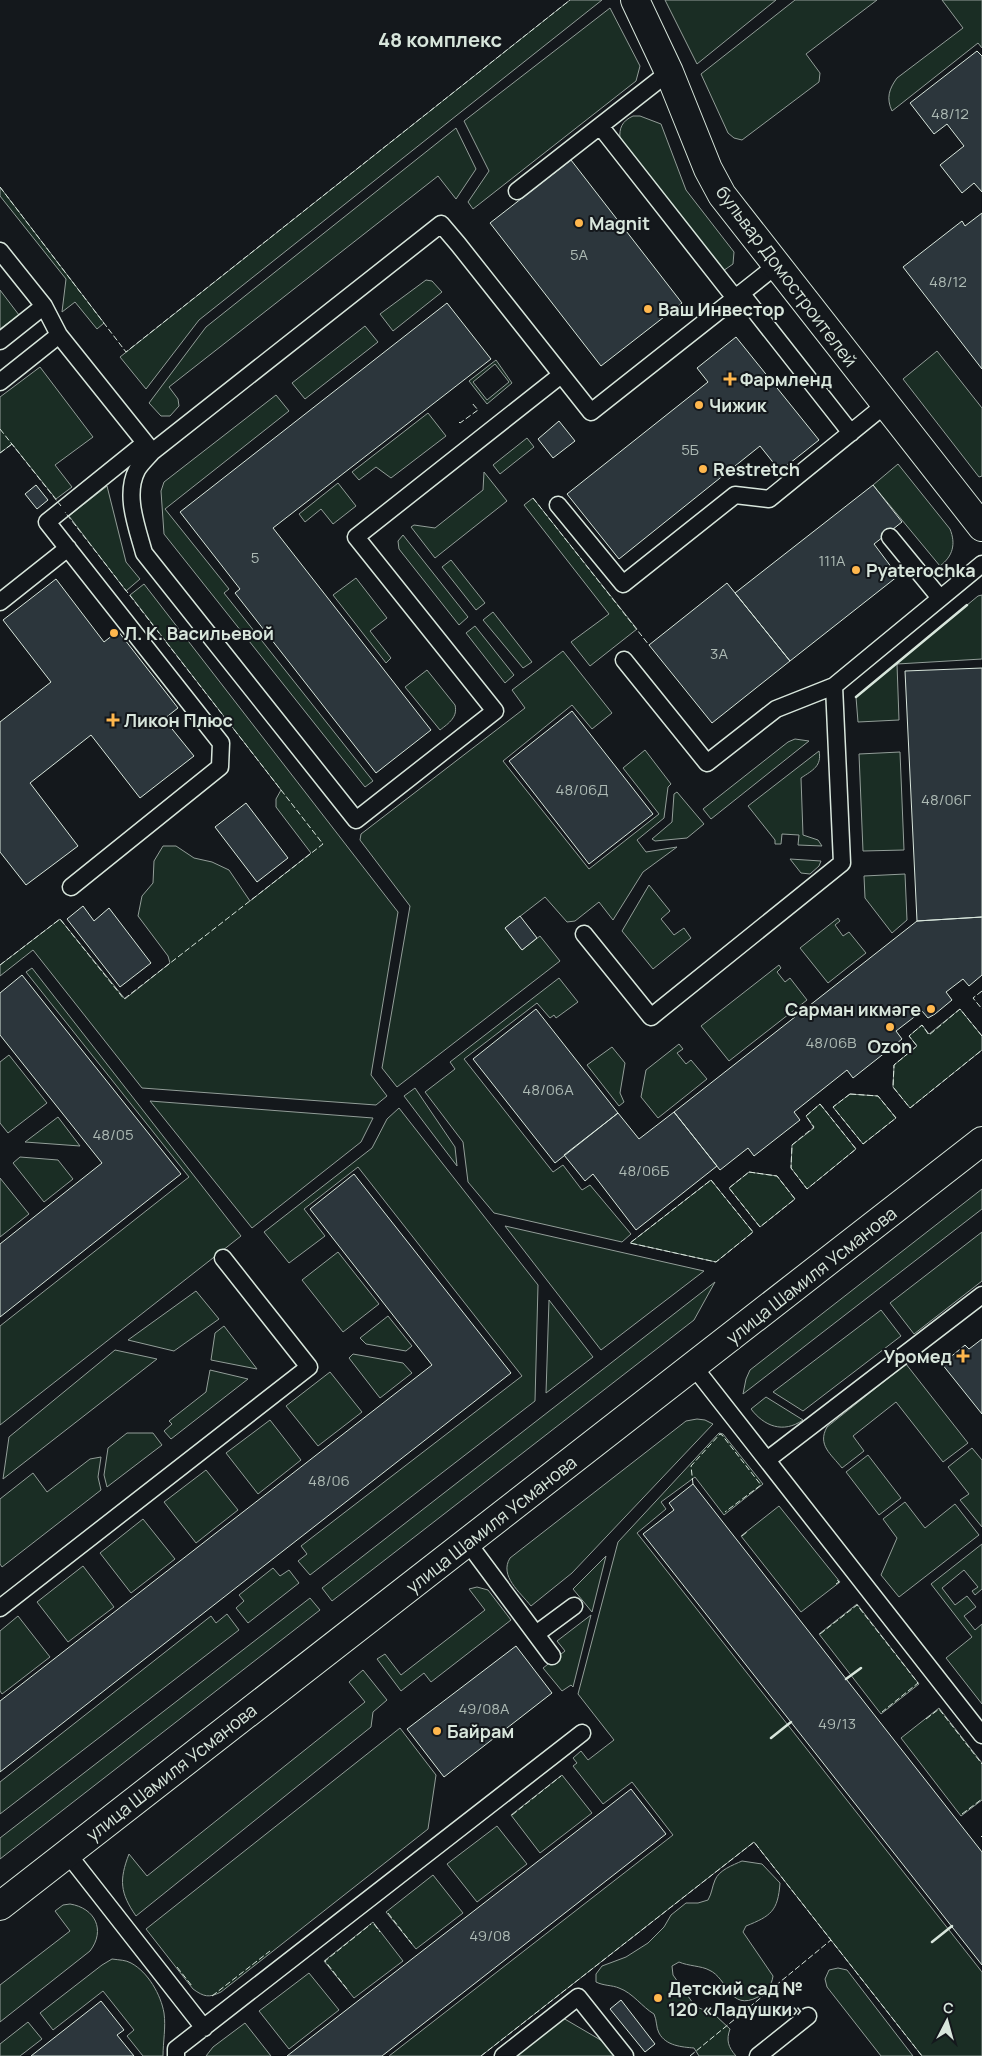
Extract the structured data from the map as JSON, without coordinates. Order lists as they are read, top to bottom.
{
  "streets": {
    "street": ["бульвар Домостроителей", "улица Шамиля Усманова"]
  },
  "districts": ["48 комплекс"],
  "places": {
    "other": [
      "Magnit",
      "Ваш Инвестор",
      "Чижик",
      "Restretch",
      "Pyaterochka",
      "Л. К. Васильевой",
      "Сарман икмәге",
      "Ozon",
      "Байрам",
      "Детский сад № 120 «Ладушки»"
    ],
    "health": ["Фармленд", "Ликон Плюс", "Уромед"]
  },
  "house_numbers": [
    "48/12",
    "5А",
    "48/12",
    "5Б",
    "5",
    "111А",
    "3А",
    "48/06Д",
    "48/06Г",
    "48/06В",
    "48/06А",
    "48/05",
    "48/06Б",
    "48/06",
    "49/08А",
    "49/13",
    "49/08"
  ],
  "north": "top"
}
